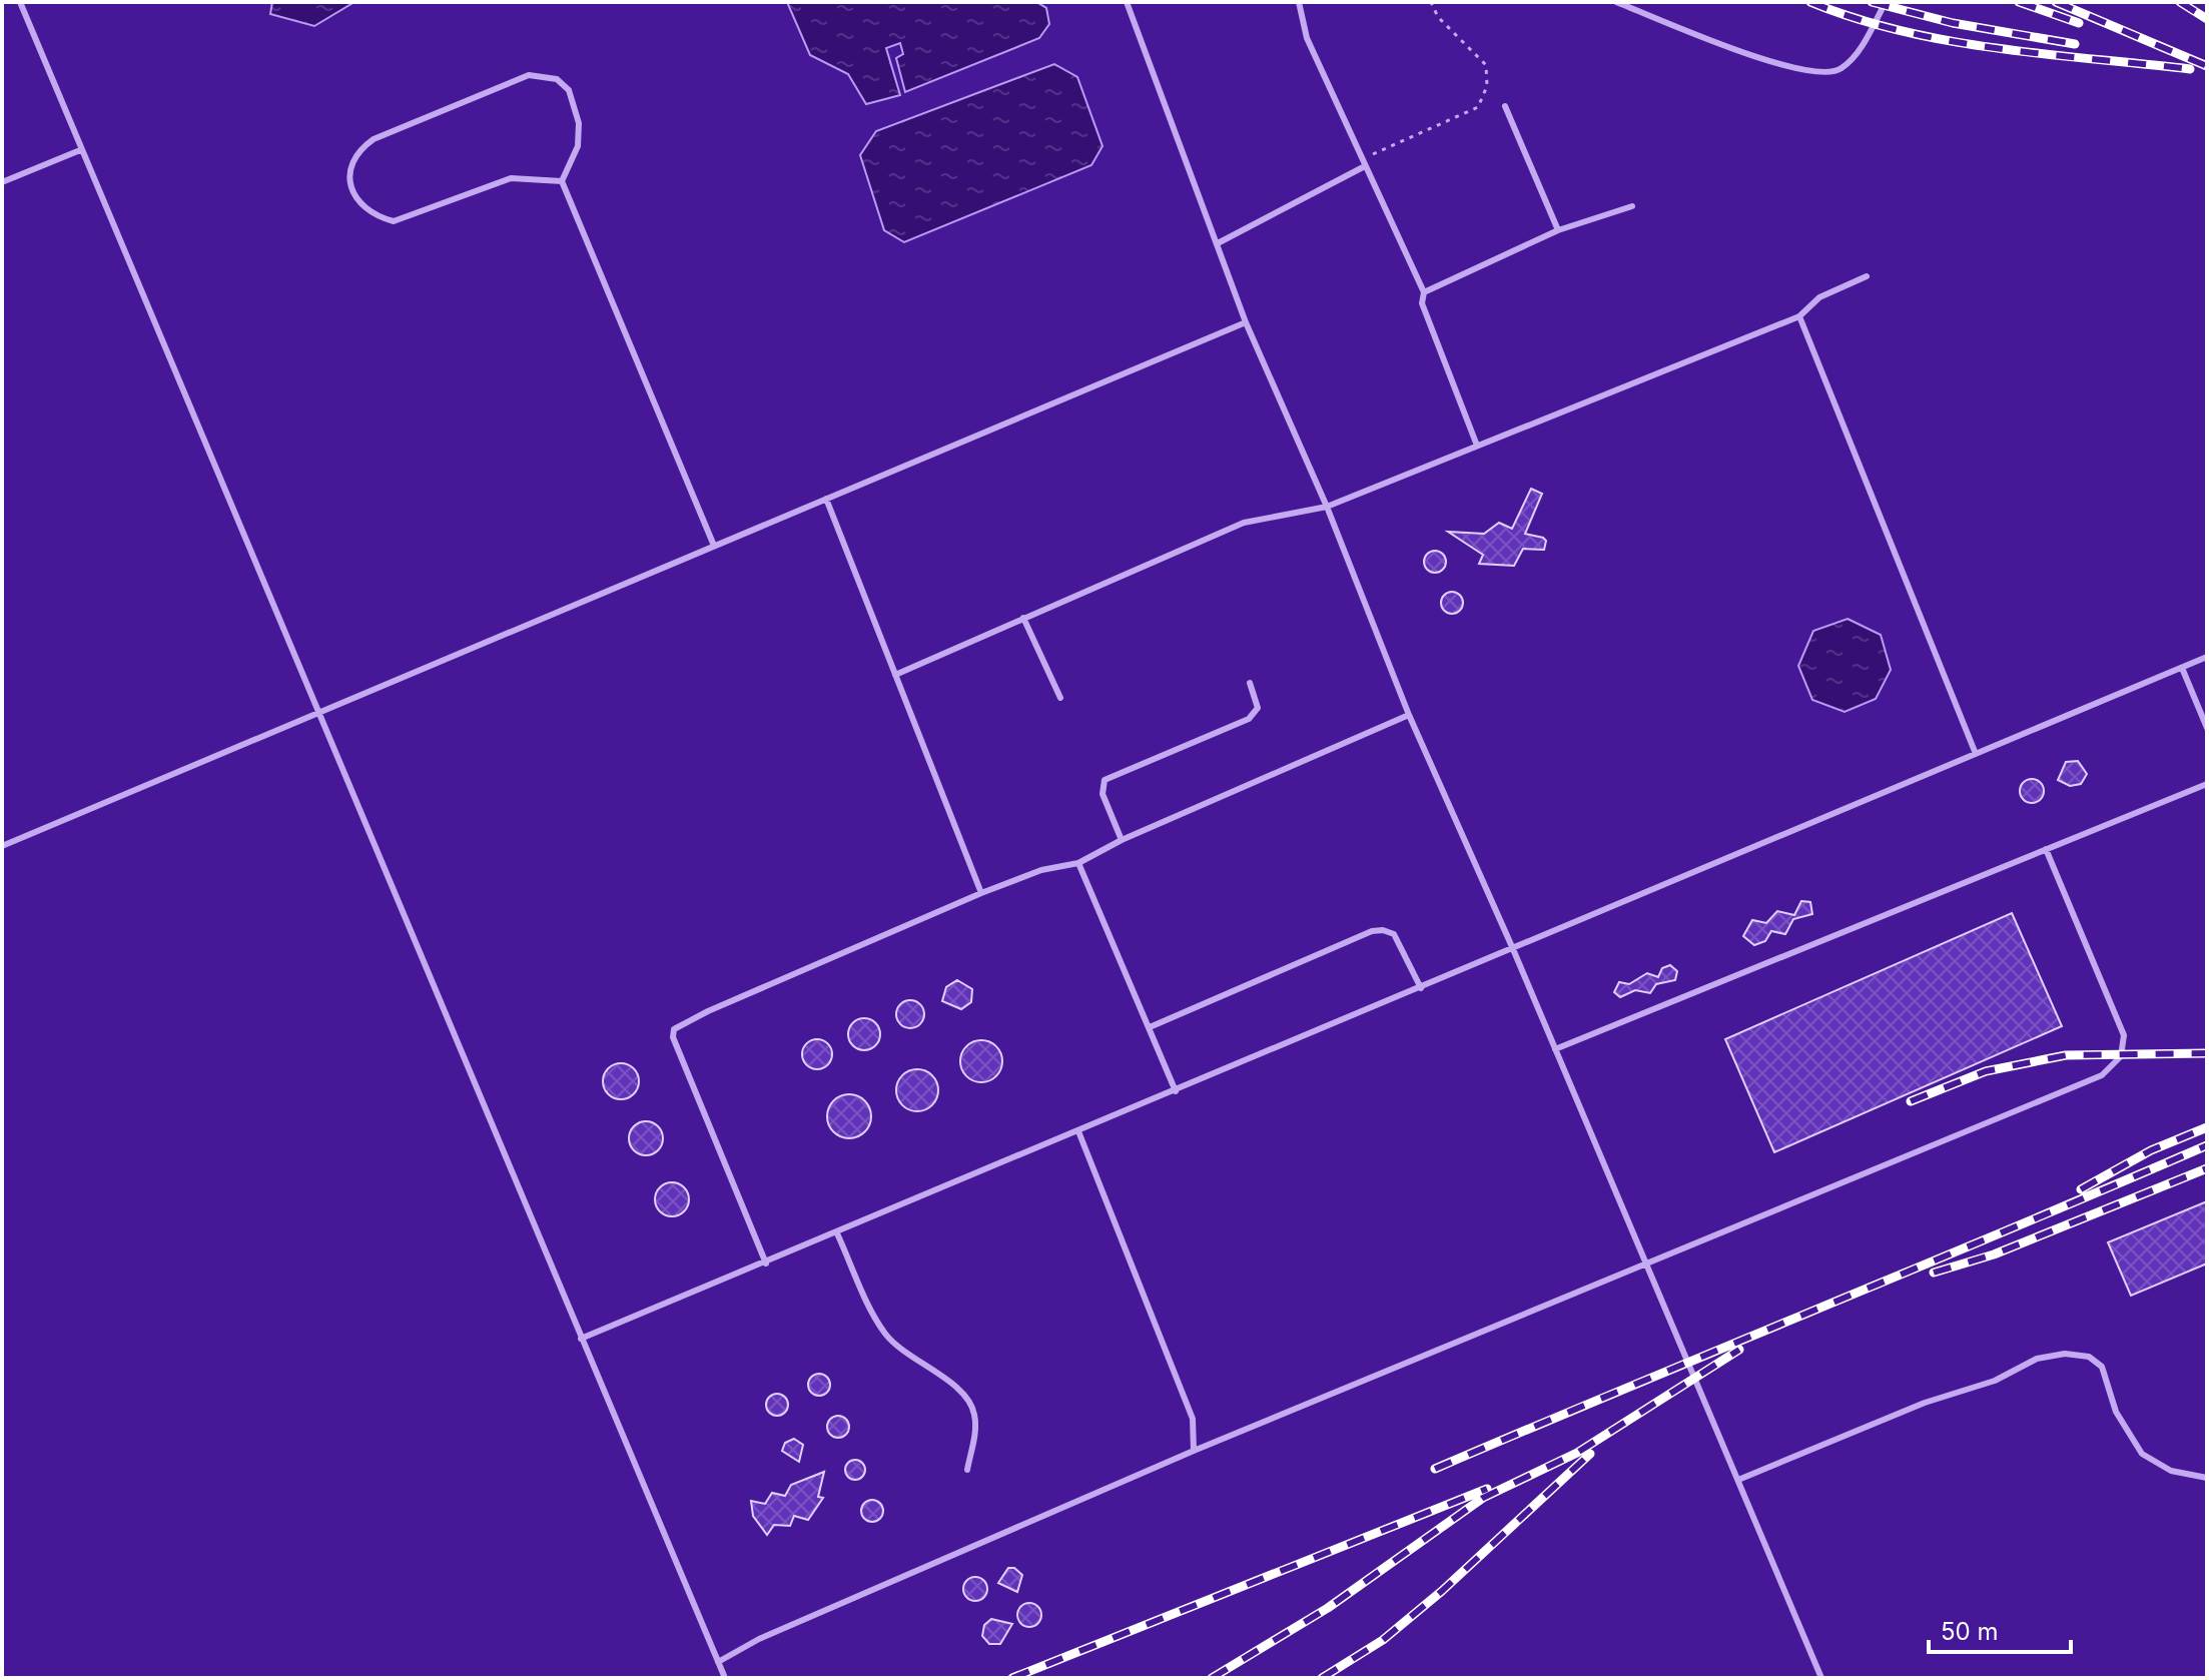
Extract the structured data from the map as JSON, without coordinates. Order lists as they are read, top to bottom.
{
  "scale_bar": "50 m"
}
